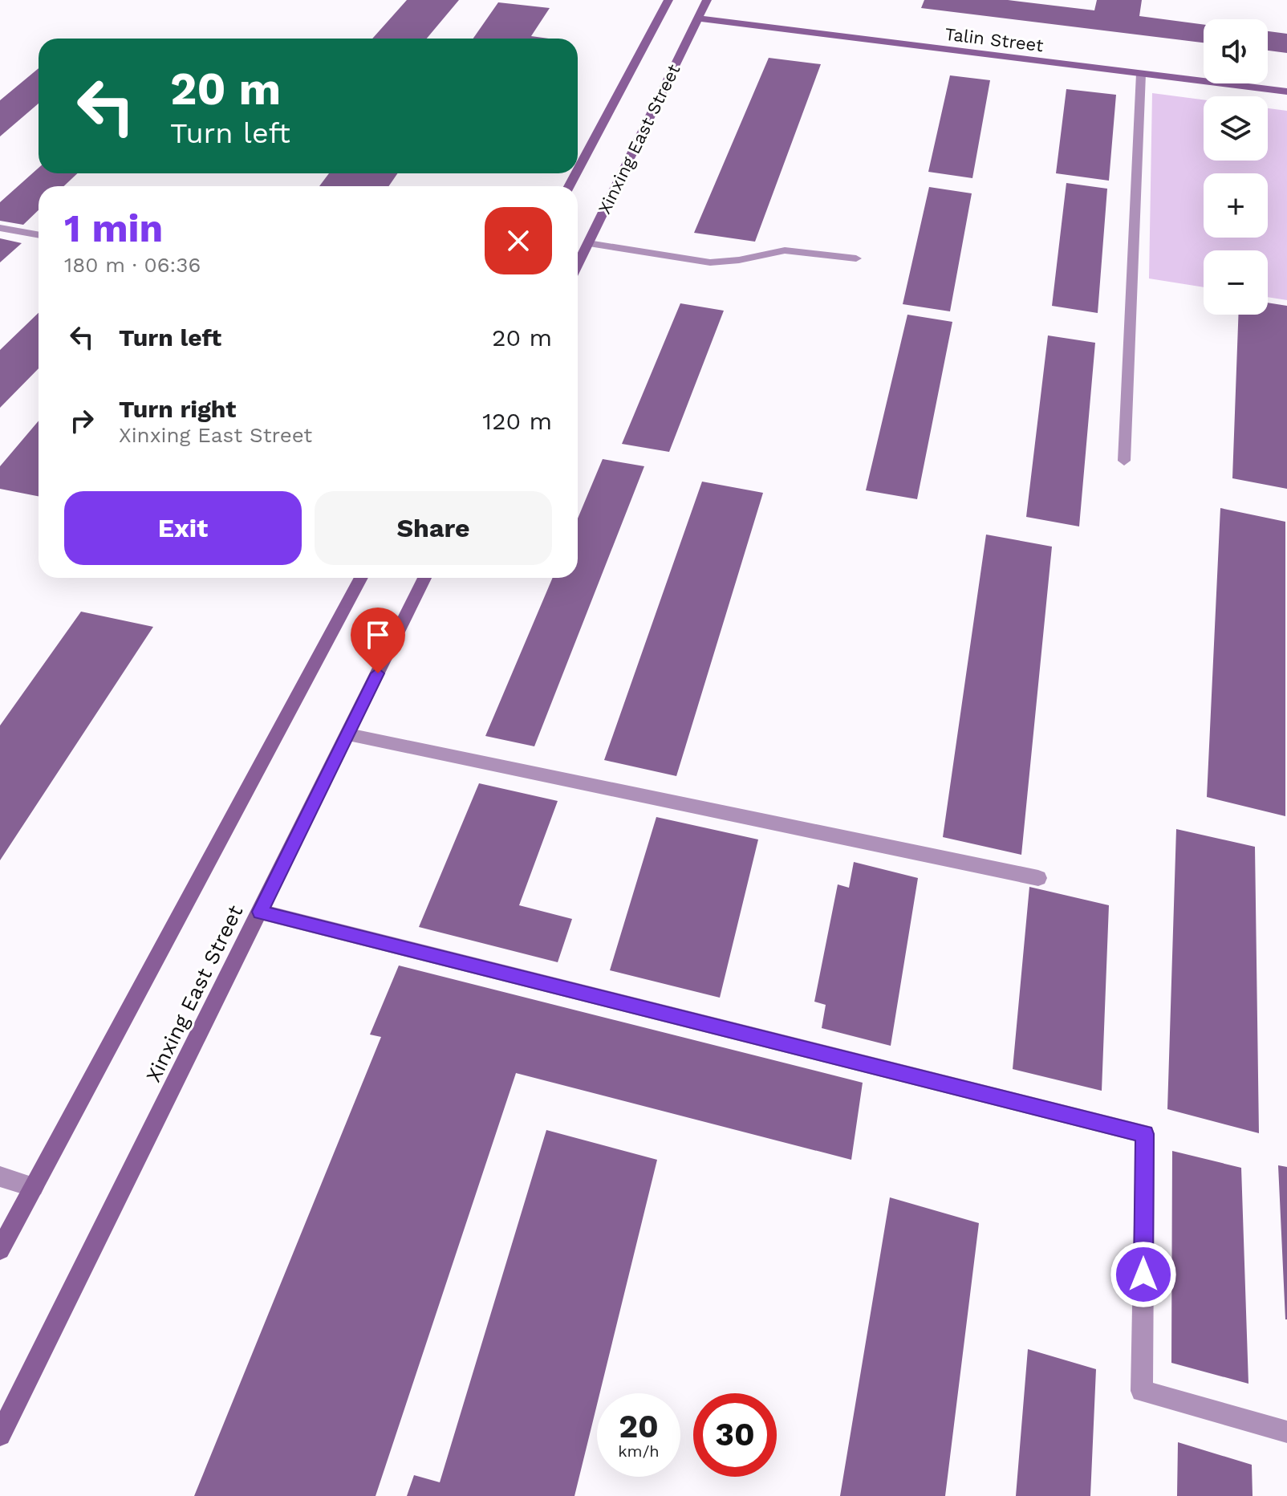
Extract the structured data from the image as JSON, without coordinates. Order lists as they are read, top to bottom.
{
  "streets": {
    "main road": ["Talin Street", "Xinxing East Street"]
  },
  "crossings": [
    ["Talin Street", "Xinxing East Street"]
  ],
  "page": {
    "map_buttons": ["+", "−"],
    "turn": ["20 m", "Turn left"],
    "heading": ["1 min", "180 m · 06:36"],
    "list": [
      {
        "name": "Turn left",
        "value": "20 m"
      },
      {
        "name": "Turn right",
        "note": "Xinxing East Street",
        "value": "120 m"
      }
    ],
    "buttons": ["Exit", "Share"],
    "speed": "20 km/h",
    "limit": "30"
  }
}
